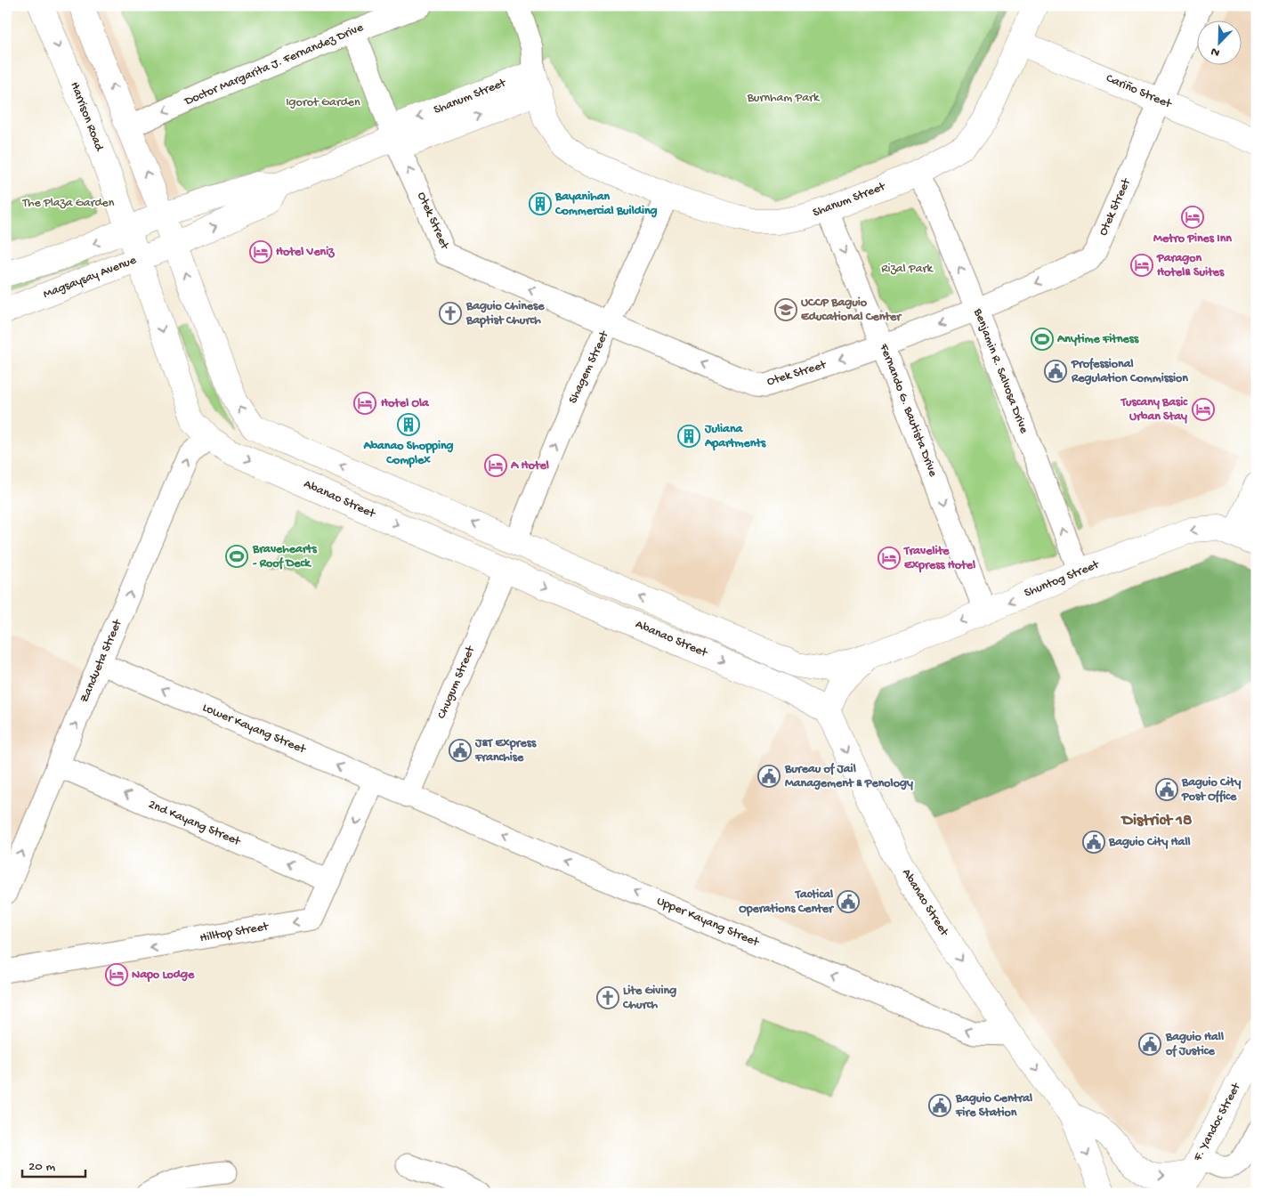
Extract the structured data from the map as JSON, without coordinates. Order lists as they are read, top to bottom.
{
  "streets": {
    "main road": [
      "Cariño Street",
      "Shanum Street",
      "Harrison Road",
      "Magsaysay Avenue",
      "Abanao Street",
      "Shuntog Street",
      "F. Yandoc Street"
    ],
    "street": [
      "Doctor Margarita J. Fernandez Drive",
      "Otek Street",
      "Shagem Street",
      "Benjamin R. Salvosa Drive",
      "Fernando G. Bautista Drive",
      "Zandueta Street",
      "Chugum Street",
      "Lower Kayang Street",
      "2nd Kayang Street",
      "Upper Kayang Street",
      "Hilltop Street"
    ]
  },
  "crossings": [
    ["Doctor Margarita J. Fernandez Drive", "Otek Street"],
    ["Cariño Street", "Shanum Street"],
    ["Cariño Street", "Otek Street"],
    ["Shanum Street", "Otek Street"],
    ["Shanum Street", "Shagem Street"],
    ["Shanum Street", "Benjamin R. Salvosa Drive"],
    ["Shanum Street", "Fernando G. Bautista Drive"],
    ["Harrison Road", "Abanao Street"],
    ["Otek Street", "Shagem Street"],
    ["Otek Street", "Benjamin R. Salvosa Drive"],
    ["Otek Street", "Fernando G. Bautista Drive"],
    ["Magsaysay Avenue", "Abanao Street"],
    ["Shagem Street", "Abanao Street"],
    ["Benjamin R. Salvosa Drive", "Shuntog Street"],
    ["Fernando G. Bautista Drive", "Shuntog Street"],
    ["Abanao Street", "Shuntog Street"],
    ["Abanao Street", "Zandueta Street"],
    ["Abanao Street", "Chugum Street"],
    ["Abanao Street", "Upper Kayang Street"],
    ["Zandueta Street", "Lower Kayang Street"],
    ["Zandueta Street", "2nd Kayang Street"],
    ["Chugum Street", "Lower Kayang Street"],
    ["Chugum Street", "Upper Kayang Street"],
    ["Lower Kayang Street", "Upper Kayang Street"],
    ["Lower Kayang Street", "Hilltop Street"],
    ["2nd Kayang Street", "Hilltop Street"]
  ],
  "one_way": [
    "Doctor Margarita J. Fernandez Drive",
    "Shagem Street",
    "Benjamin R. Salvosa Drive",
    "Fernando G. Bautista Drive",
    "Shuntog Street",
    "Zandueta Street",
    "Lower Kayang Street",
    "2nd Kayang Street",
    "Upper Kayang Street",
    "Hilltop Street"
  ],
  "districts": ["District 18"],
  "parks": [
    "Burnham Park",
    "Igorot Garden",
    "The Plaza Garden",
    "Rizal Park"
  ],
  "places": {
    "building": ["Bayanihan Commercial Building", "Abanao Shopping Complex", "Juliana Apartments"],
    "hotel": [
      "Metro Pines Inn",
      "Hotel Veniz",
      "Paragon Hotel& Suites",
      "Hotel Ola",
      "Tuscany Basic Urban Stay",
      "A Hotel",
      "Travelite Express Hotel",
      "Napo Lodge"
    ],
    "school or university": ["UCCP Baguio Educational Center"],
    "church": ["Baguio Chinese Baptist Church", "Lite Giving Church"],
    "sports": ["Anytime Fitness", "Bravehearts - Roof Deck"],
    "public building": [
      "Professional Regulation Commission",
      "J&T Express Franchise",
      "Bureau of Jail Management & Penology",
      "Baguio City Post Office",
      "Baguio City Hall",
      "Tactical Operations Center",
      "Baguio Hall of Justice",
      "Baguio Central Fire Station"
    ]
  },
  "scale_bar": "20 m",
  "north": "bottom left"
}
